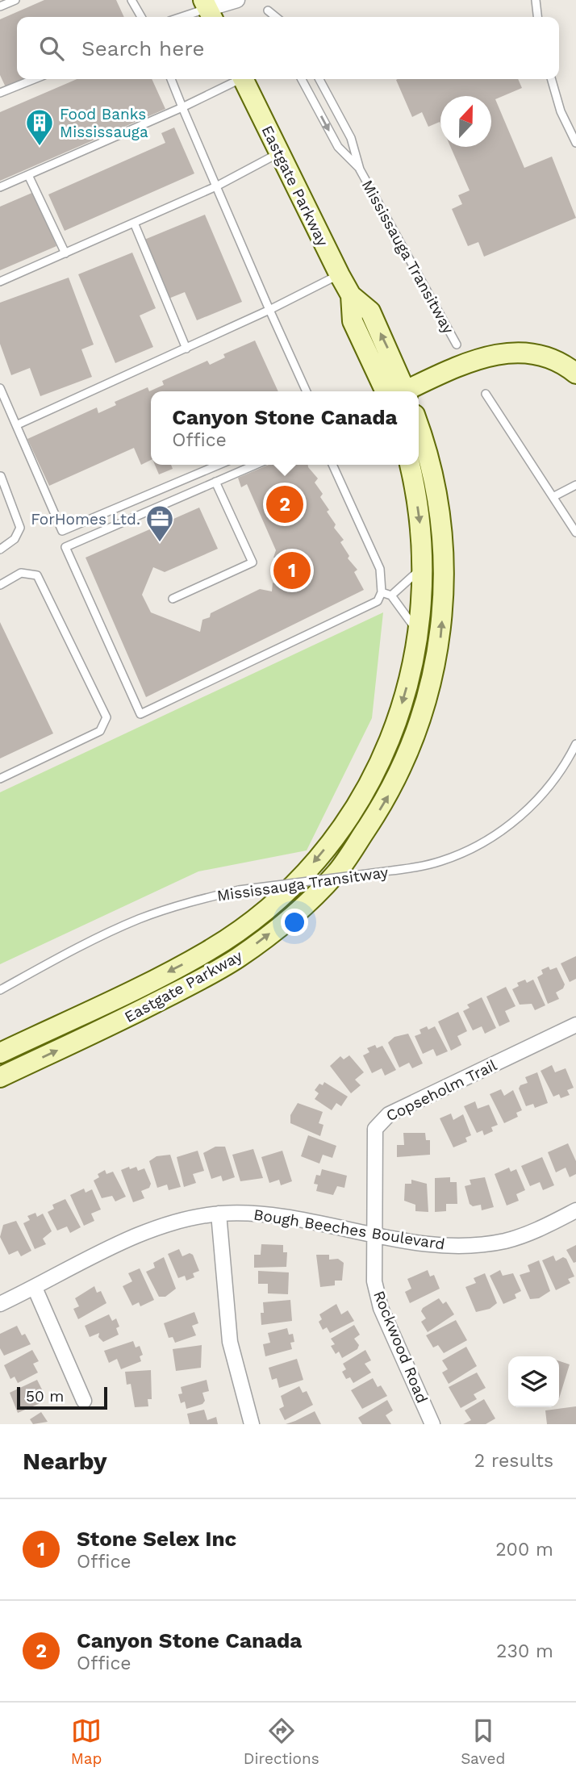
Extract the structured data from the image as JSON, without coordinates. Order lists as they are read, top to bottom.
{
  "streets": {
    "main road": ["Eastgate Parkway"],
    "street": ["Copseholm Trail", "Bough Beeches Boulevard", "Rockwood Road"],
    "lane": ["Mississauga Transitway"]
  },
  "crossings": [
    ["Copseholm Trail", "Bough Beeches Boulevard"],
    ["Copseholm Trail", "Rockwood Road"],
    ["Bough Beeches Boulevard", "Rockwood Road"]
  ],
  "places": {
    "building": ["Food Banks Mississauga"],
    "office": ["ForHomes Ltd."]
  },
  "scale_bar": "50 m",
  "north": "top",
  "page": {
    "search": "Search here",
    "popup": ["Canyon Stone Canada", "Office"],
    "pins": ["2", "1"],
    "scale": "50 m",
    "heading": ["Nearby", "2 results"],
    "list": [
      {
        "mark": "1",
        "name": "Stone Selex Inc",
        "note": "Office",
        "value": "200 m"
      },
      {
        "mark": "2",
        "name": "Canyon Stone Canada",
        "note": "Office",
        "value": "230 m"
      }
    ],
    "nav": ["Map", "Directions", "Saved"]
  }
}
